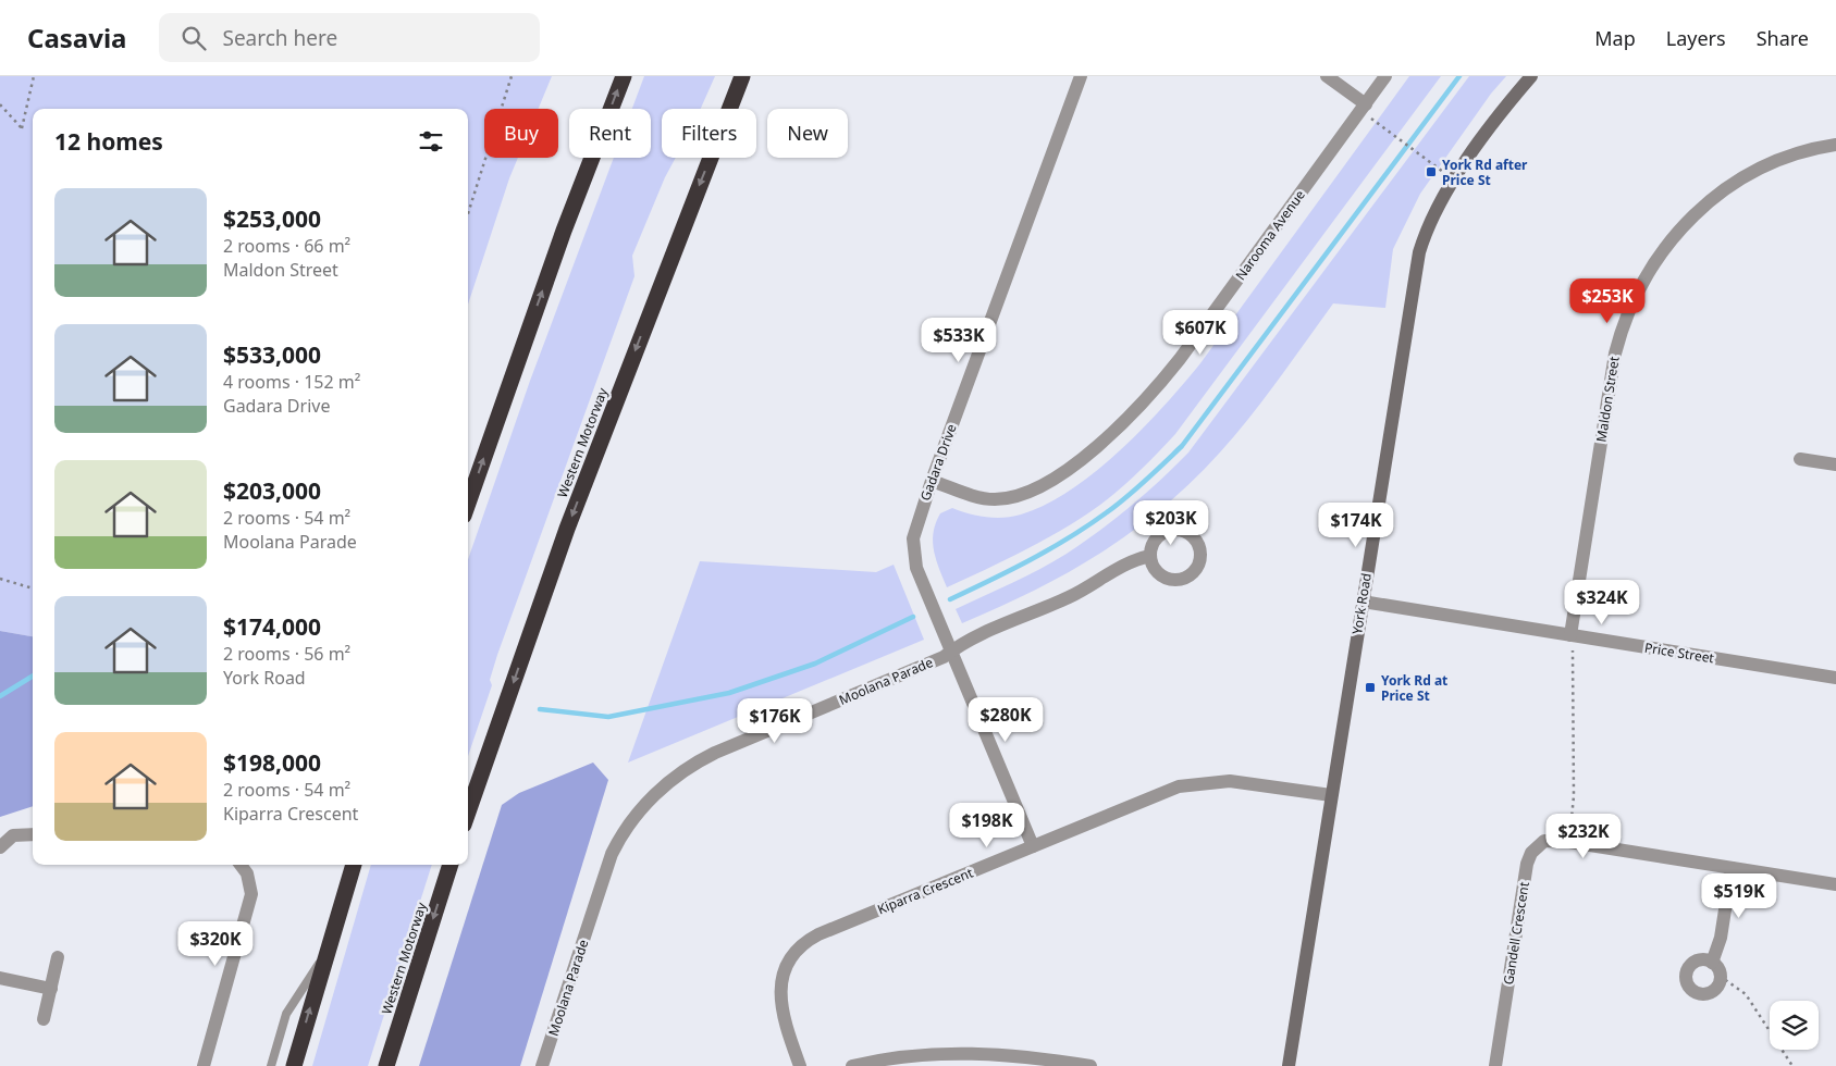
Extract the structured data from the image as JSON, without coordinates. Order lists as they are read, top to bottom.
{
  "streets": {
    "highway": ["Western Motorway"],
    "street": [
      "Narooma Avenue",
      "Maldon Street",
      "Gadara Drive",
      "York Road",
      "Price Street",
      "Moolana Parade",
      "Kiparra Crescent",
      "Gandell Crescent"
    ]
  },
  "crossings": [
    ["Narooma Avenue", "Gadara Drive"],
    ["Maldon Street", "Price Street"],
    ["Gadara Drive", "Moolana Parade"],
    ["Gadara Drive", "Kiparra Crescent"],
    ["York Road", "Price Street"],
    ["York Road", "Kiparra Crescent"]
  ],
  "places": {
    "transit": ["York Rd after Price St", "York Rd at Price St"]
  },
  "page": {
    "header": "Casavia",
    "search": "Search here",
    "nav": ["Map", "Layers", "Share"],
    "chip": [
      "Buy",
      "Rent",
      "Filters",
      "New"
    ],
    "heading": "12 homes",
    "list": [
      {
        "name": "$253,000",
        "note": "2 rooms · 66 m² · Maldon Street"
      },
      {
        "name": "$533,000",
        "note": "4 rooms · 152 m² · Gadara Drive"
      },
      {
        "name": "$203,000",
        "note": "2 rooms · 54 m² · Moolana Parade"
      },
      {
        "name": "$174,000",
        "note": "2 rooms · 56 m² · York Road"
      },
      {
        "name": "$198,000",
        "note": "2 rooms · 54 m² · Kiparra Crescent"
      }
    ],
    "price": [
      "$253K",
      "$607K",
      "$533K",
      "$203K",
      "$174K",
      "$324K",
      "$280K",
      "$176K",
      "$198K",
      "$232K",
      "$519K",
      "$320K"
    ]
  }
}
